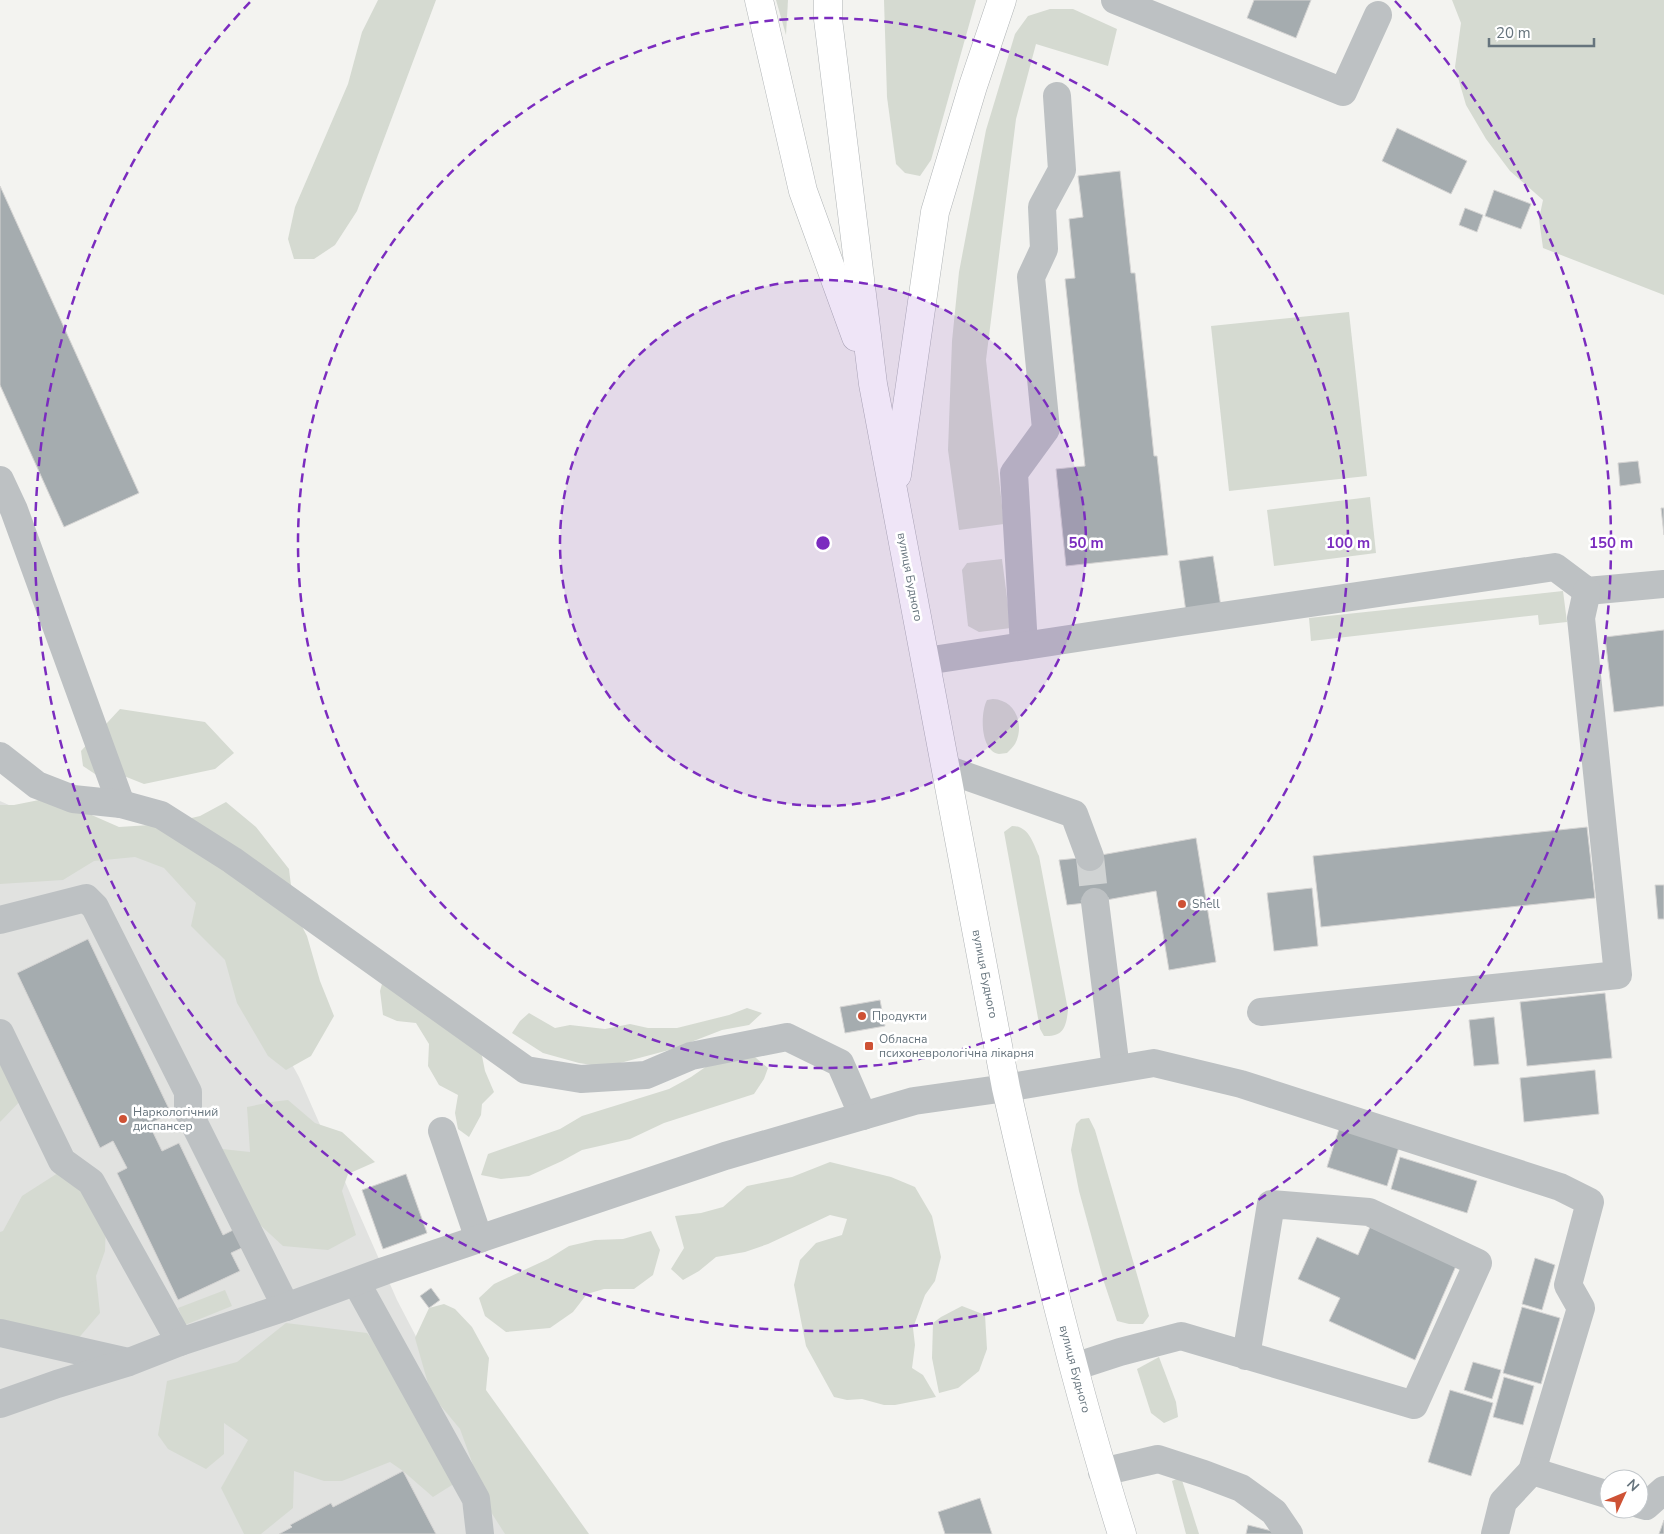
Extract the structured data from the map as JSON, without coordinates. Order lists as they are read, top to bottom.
{
  "streets": {
    "highway": ["вулиця Будного"]
  },
  "places": {
    "other": ["Shell", "Продукти", "Наркологічний диспансер"],
    "transit": ["Обласна психоневрологічна лікарня"]
  },
  "scale_bar": "20 m",
  "north": "top right",
  "rings": ["50 m", "100 m", "150 m"]
}
